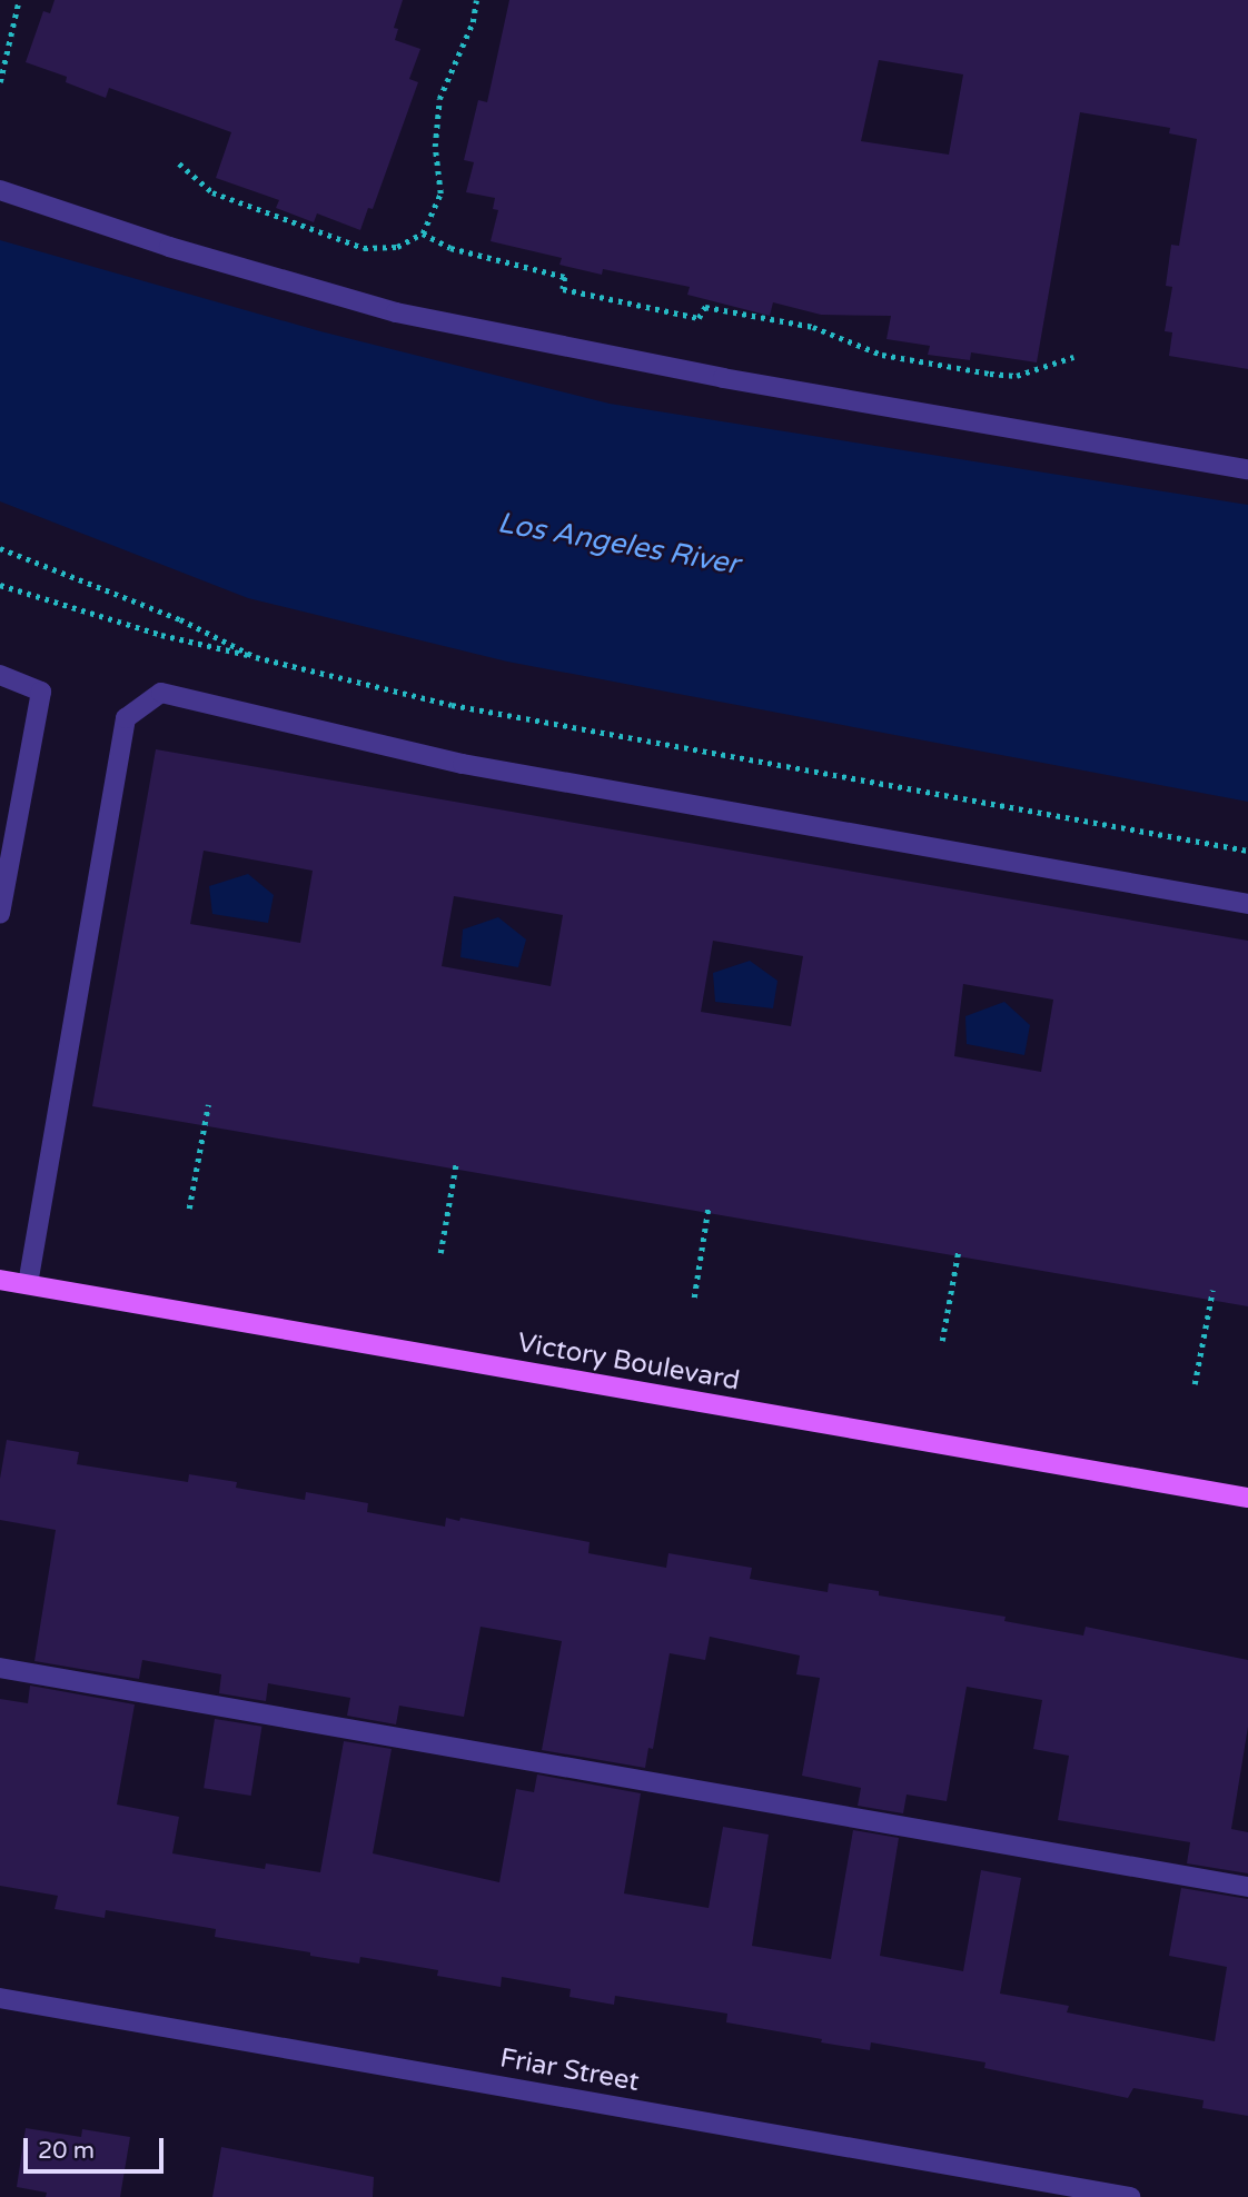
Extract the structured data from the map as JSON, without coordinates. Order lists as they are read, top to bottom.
{
  "streets": {
    "main road": ["Victory Boulevard"],
    "street": ["Friar Street"]
  },
  "water": ["Los Angeles River"],
  "scale_bar": "20 m"
}
